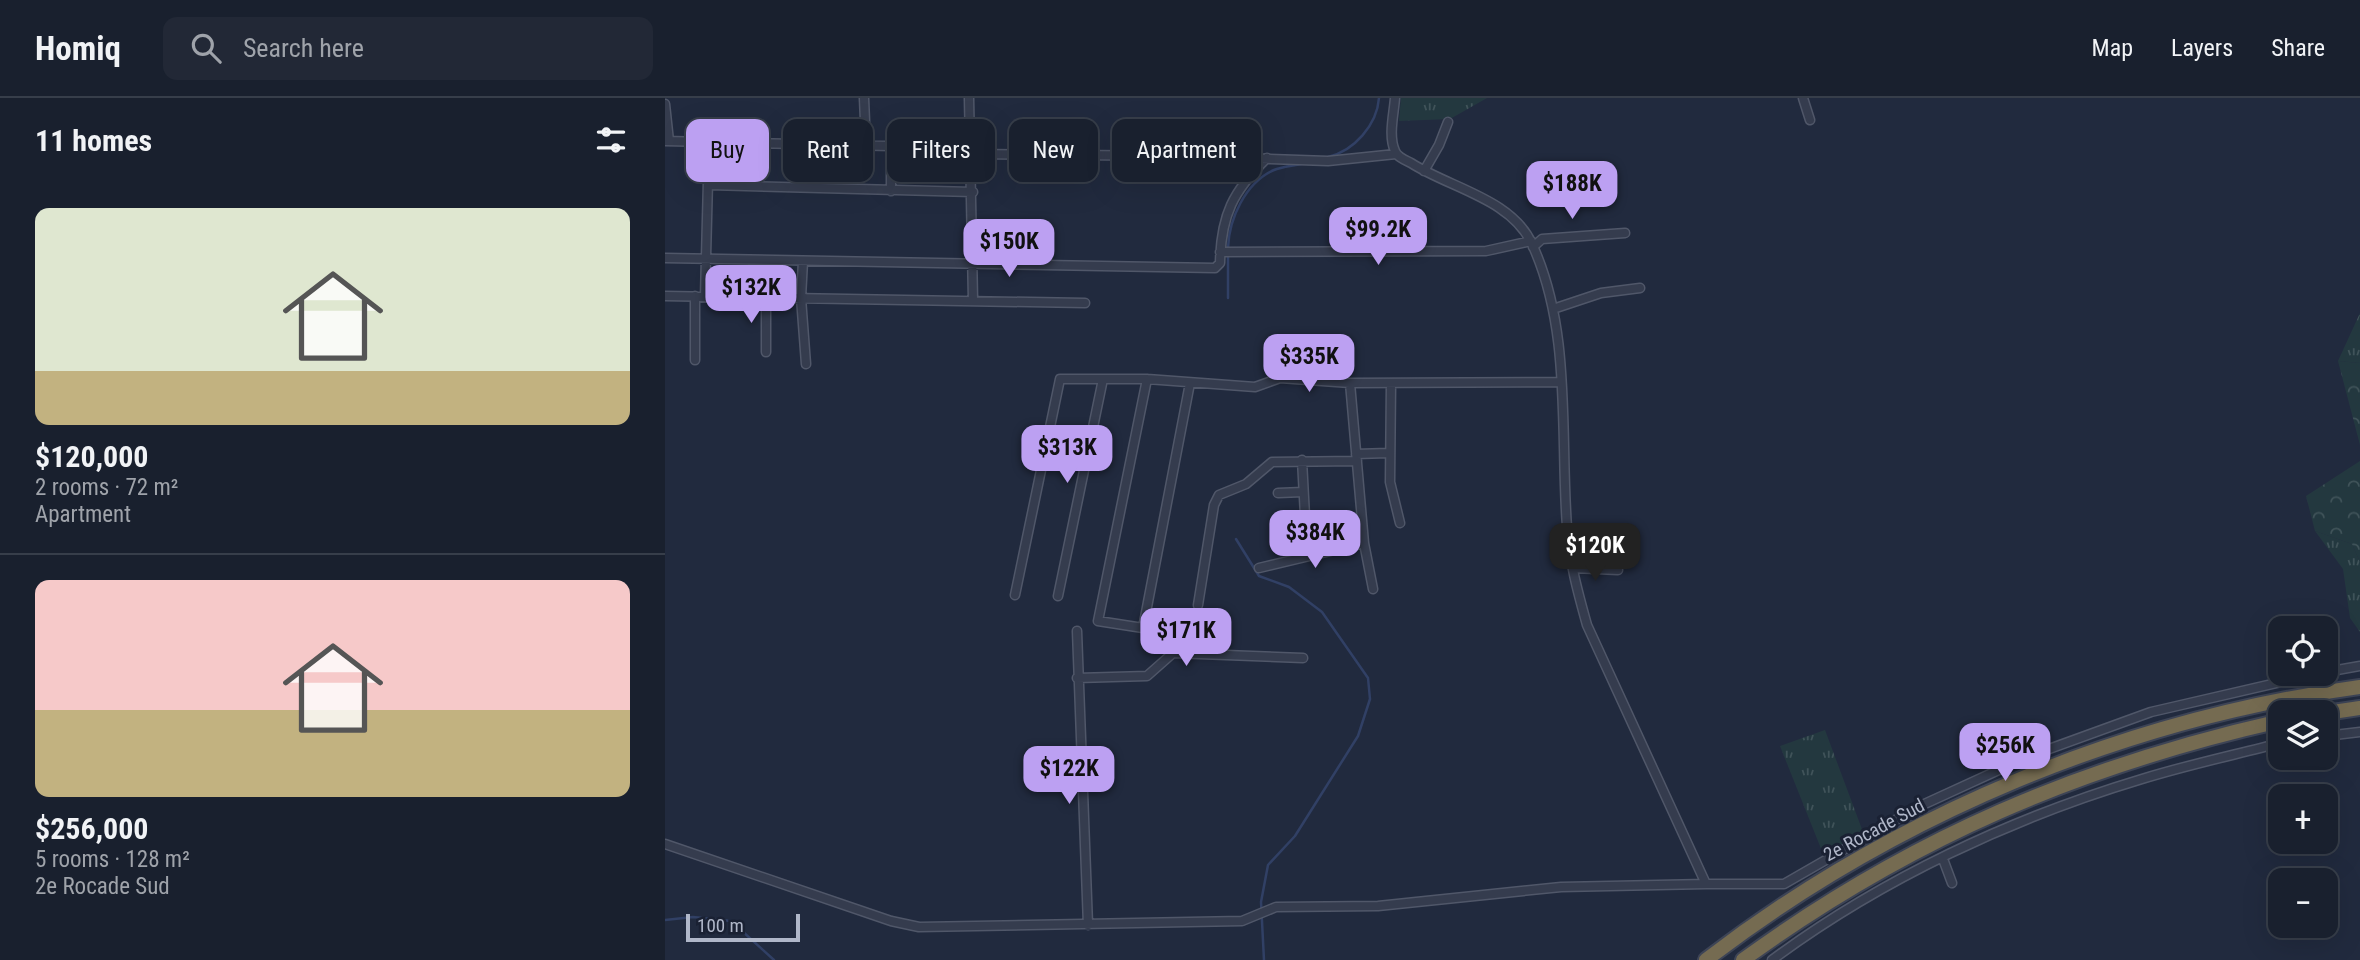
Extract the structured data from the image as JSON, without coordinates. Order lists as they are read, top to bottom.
{
  "streets": {
    "highway": ["2e Rocade Sud"]
  },
  "scale_bar": "100 m",
  "page": {
    "header": "Homiq",
    "search": "Search here",
    "nav": ["Map", "Layers", "Share"],
    "heading": "11 homes",
    "chip": [
      "Buy",
      "Rent",
      "Filters",
      "New",
      "Apartment"
    ],
    "price": [
      "$188K",
      "$99.2K",
      "$150K",
      "$132K",
      "$335K",
      "$313K",
      "$384K",
      "$120K",
      "$171K",
      "$256K",
      "$122K"
    ],
    "list": [
      {
        "name": "$120,000",
        "note": "2 rooms · 72 m² · Apartment"
      },
      {
        "name": "$256,000",
        "note": "5 rooms · 128 m² · 2e Rocade Sud"
      }
    ],
    "map_buttons": ["+", "−"],
    "scale": "100 m"
  }
}
